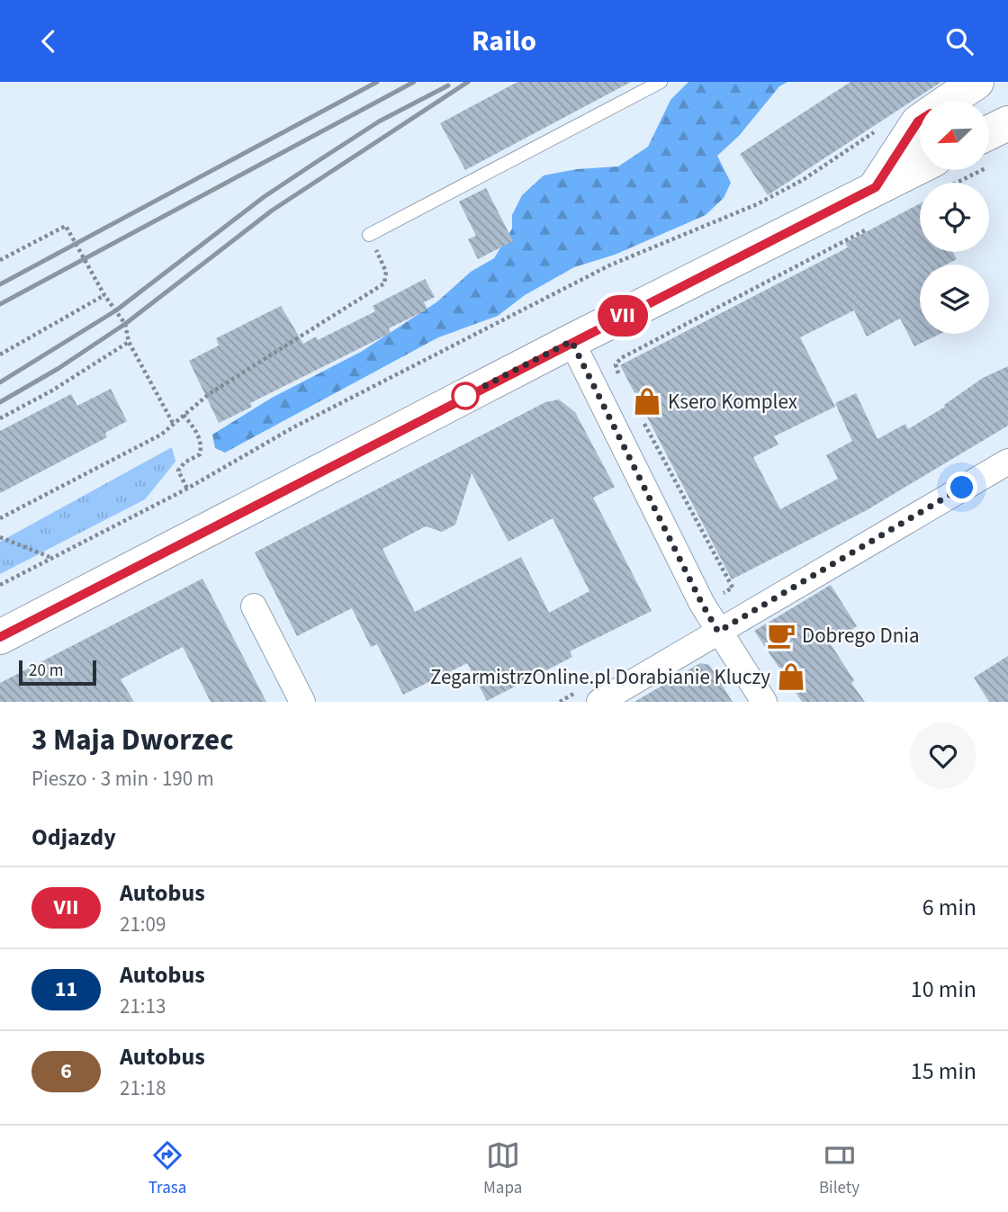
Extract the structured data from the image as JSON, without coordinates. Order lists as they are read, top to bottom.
{
  "places": {
    "shop": ["Ksero Komplex", "ZegarmistrzOnline.pl Dorabianie Kluczy"],
    "cafe": ["Dobrego Dnia"]
  },
  "lines": ["bus line VII"],
  "scale_bar": "20 m",
  "north": "bottom left",
  "page": {
    "header": "Railo",
    "on_map": "VII",
    "scale": "20 m",
    "heading": [
      ["3 Maja Dworzec", "Pieszo · 3 min · 190 m"],
      "Odjazdy"
    ],
    "list": [
      {
        "mark": "VII",
        "name": "Autobus",
        "note": "21:09",
        "value": "6 min"
      },
      {
        "mark": "11",
        "name": "Autobus",
        "note": "21:13",
        "value": "10 min"
      },
      {
        "mark": "6",
        "name": "Autobus",
        "note": "21:18",
        "value": "15 min"
      }
    ],
    "tabs": ["Trasa", "Mapa", "Bilety"]
  }
}
